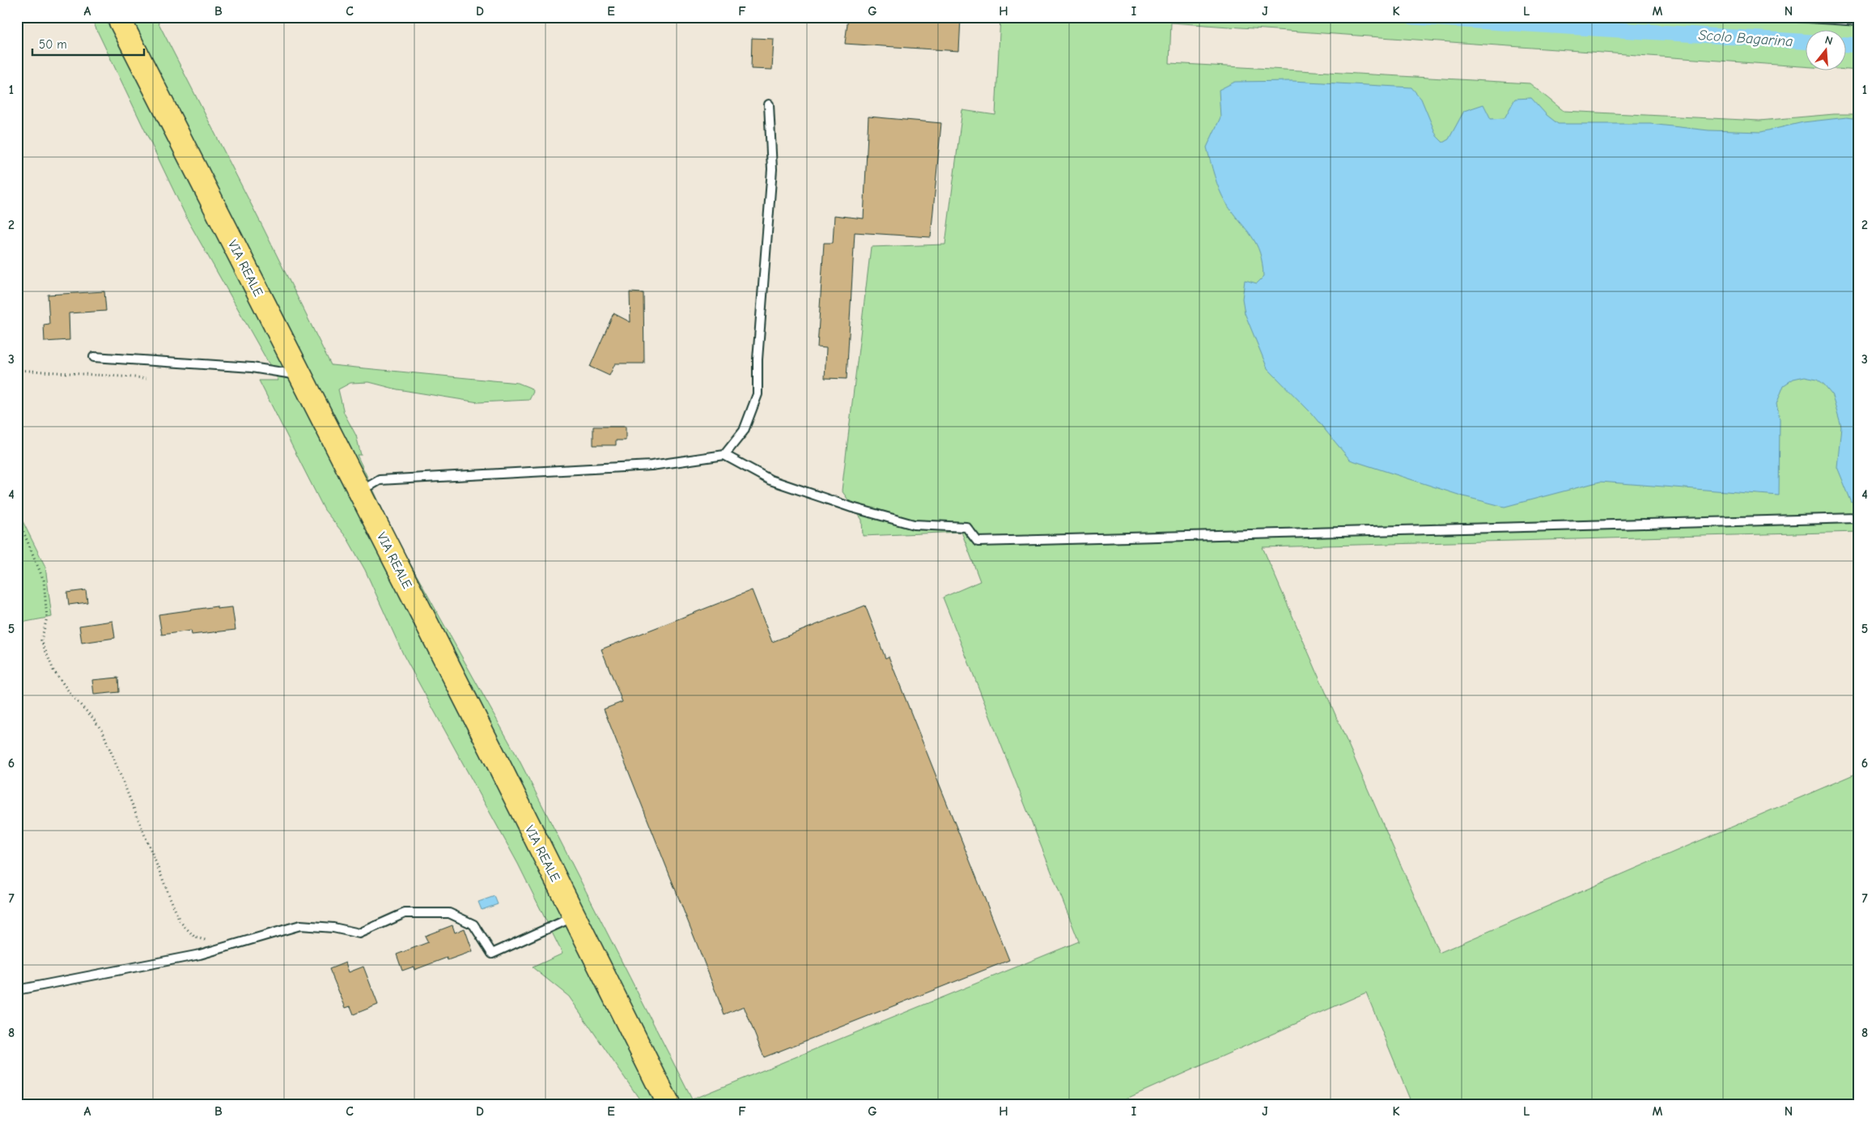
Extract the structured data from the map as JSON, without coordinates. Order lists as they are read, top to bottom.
{
  "streets": {
    "main road": ["VIA REALE"]
  },
  "water": ["Scolo Bagarina"],
  "scale_bar": "50 m",
  "north": "top",
  "grid": {
    "columns": [
      "A",
      "B",
      "C",
      "D",
      "E",
      "F",
      "G",
      "H",
      "I",
      "J",
      "K",
      "L",
      "M",
      "N"
    ],
    "rows": [
      "1",
      "2",
      "3",
      "4",
      "5",
      "6",
      "7",
      "8"
    ]
  }
}
